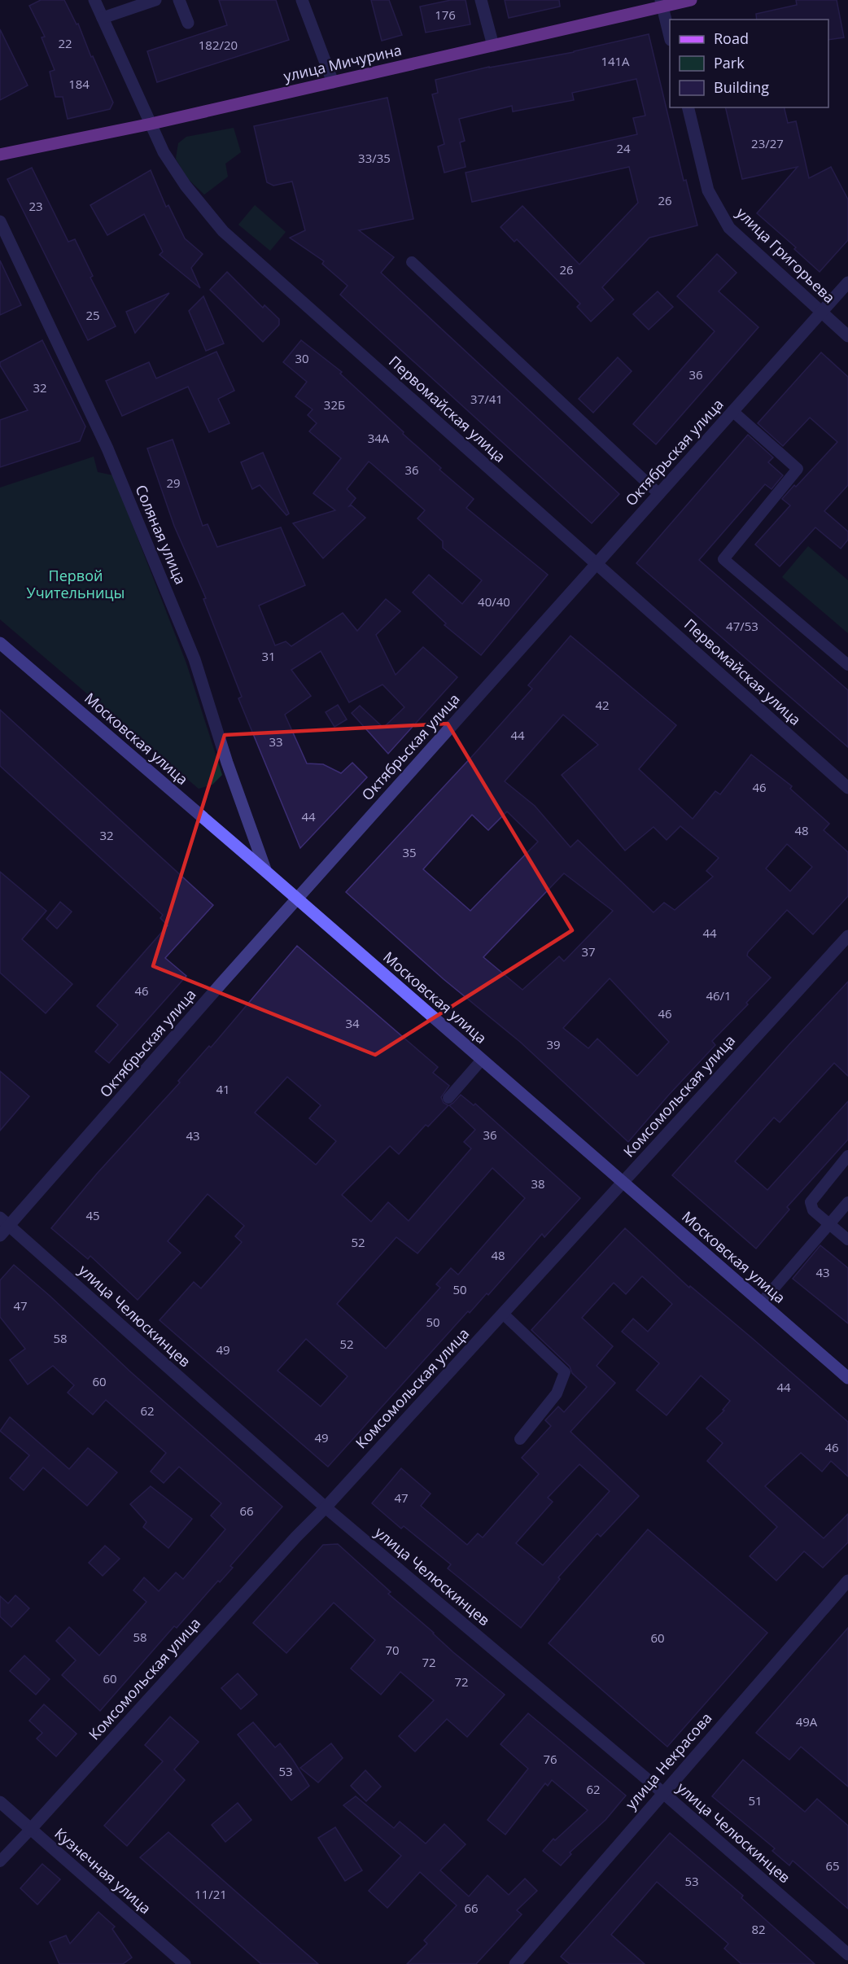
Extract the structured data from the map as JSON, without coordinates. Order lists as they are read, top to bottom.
{
  "streets": {
    "main road": ["улица Мичурина", "Московская улица"],
    "street": [
      "улица Григорьева",
      "Первомайская улица",
      "Октябрьская улица",
      "Соляная улица",
      "Комсомольская улица",
      "улица Челюскинцев",
      "улица Некрасова",
      "Кузнечная улица"
    ]
  },
  "crossings": [
    ["улица Мичурина", "Первомайская улица"],
    ["улица Григорьева", "Октябрьская улица"],
    ["Первомайская улица", "Октябрьская улица"],
    ["Октябрьская улица", "Московская улица"],
    ["Октябрьская улица", "улица Челюскинцев"],
    ["Соляная улица", "Московская улица"],
    ["Московская улица", "Комсомольская улица"],
    ["Комсомольская улица", "улица Челюскинцев"],
    ["Комсомольская улица", "Кузнечная улица"],
    ["улица Челюскинцев", "улица Некрасова"]
  ],
  "parks": ["Первой Учительницы"],
  "house_numbers": [
    "176",
    "22",
    "182/20",
    "141А",
    "184",
    "23/27",
    "24",
    "33/35",
    "26",
    "23",
    "26",
    "25",
    "30",
    "36",
    "32",
    "37/41",
    "32Б",
    "34А",
    "36",
    "29",
    "40/40",
    "47/53",
    "31",
    "42",
    "44",
    "33",
    "46",
    "44",
    "48",
    "32",
    "35",
    "44",
    "37",
    "46",
    "46/1",
    "46",
    "34",
    "39",
    "41",
    "36",
    "43",
    "38",
    "45",
    "52",
    "48",
    "43",
    "50",
    "47",
    "50",
    "58",
    "52",
    "49",
    "60",
    "44",
    "62",
    "49",
    "46",
    "47",
    "66",
    "58",
    "60",
    "70",
    "72",
    "60",
    "72",
    "49А",
    "76",
    "53",
    "62",
    "51",
    "65",
    "53",
    "11/21",
    "66",
    "82"
  ],
  "legend": ["Road", "Park", "Building"]
}
